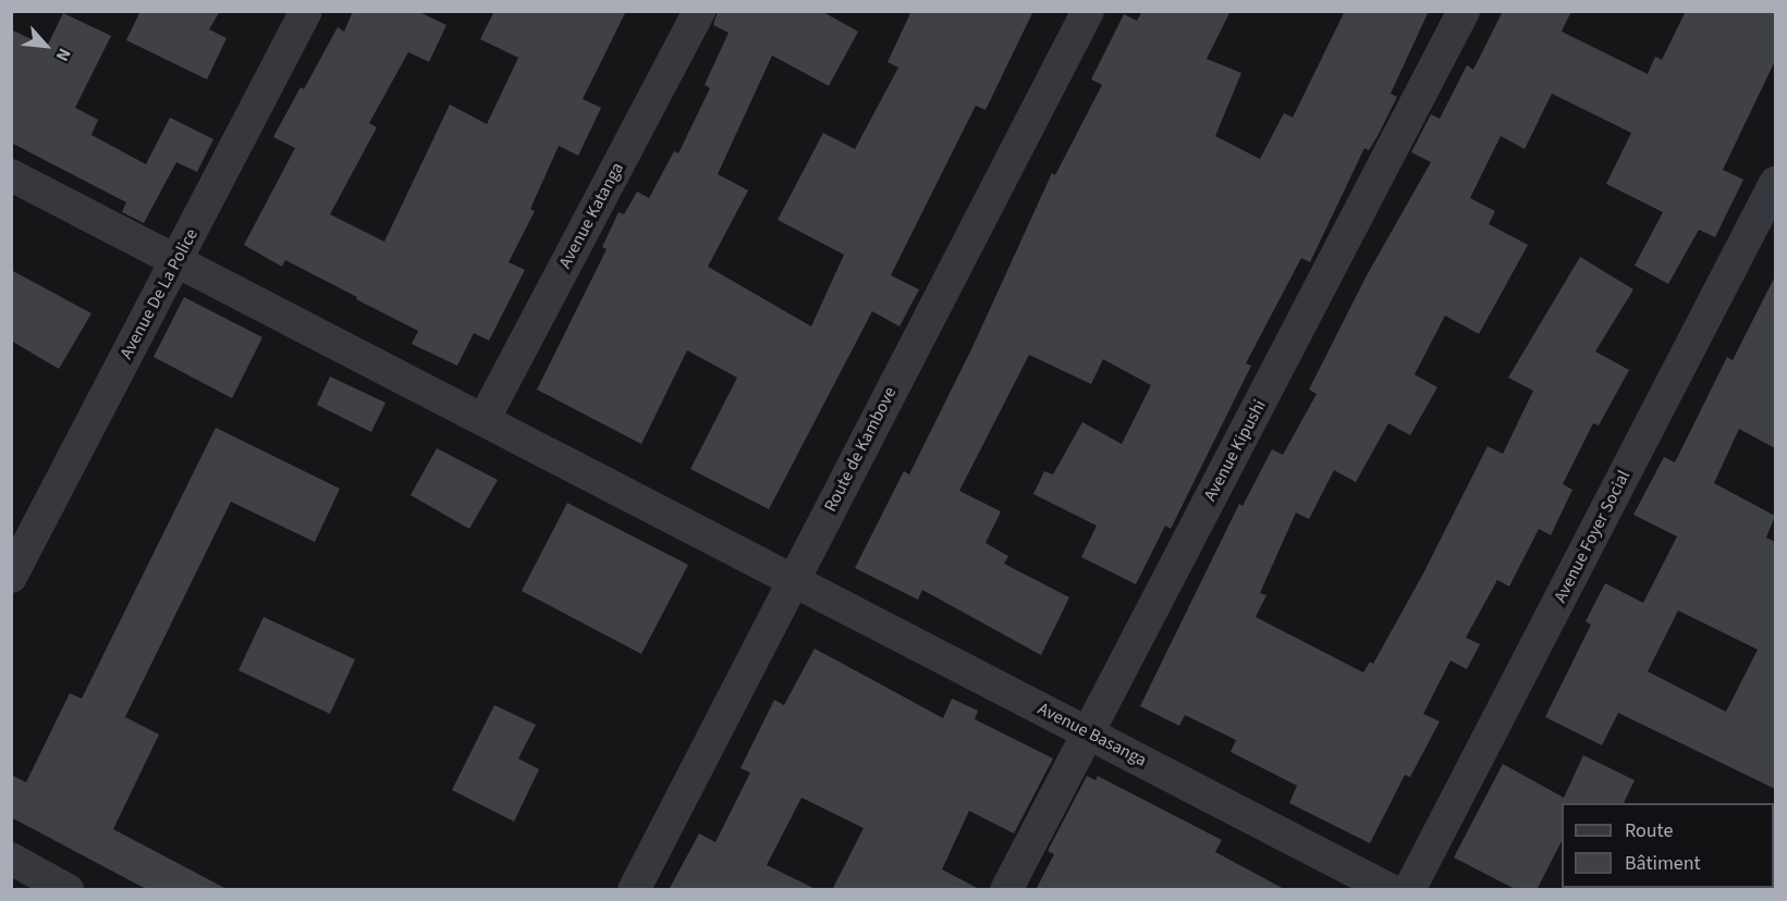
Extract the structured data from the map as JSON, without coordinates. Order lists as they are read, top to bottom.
{
  "streets": {
    "street": [
      "Avenue Katanga",
      "Avenue De La Police",
      "Route de Kambove",
      "Avenue Kipushi",
      "Avenue Foyer Social",
      "Avenue Basanga"
    ]
  },
  "crossings": [
    ["Avenue Katanga", "Avenue Basanga"],
    ["Avenue De La Police", "Avenue Basanga"],
    ["Route de Kambove", "Avenue Basanga"],
    ["Avenue Kipushi", "Avenue Basanga"]
  ],
  "legend": ["Route", "Bâtiment"],
  "north": "bottom right"
}
